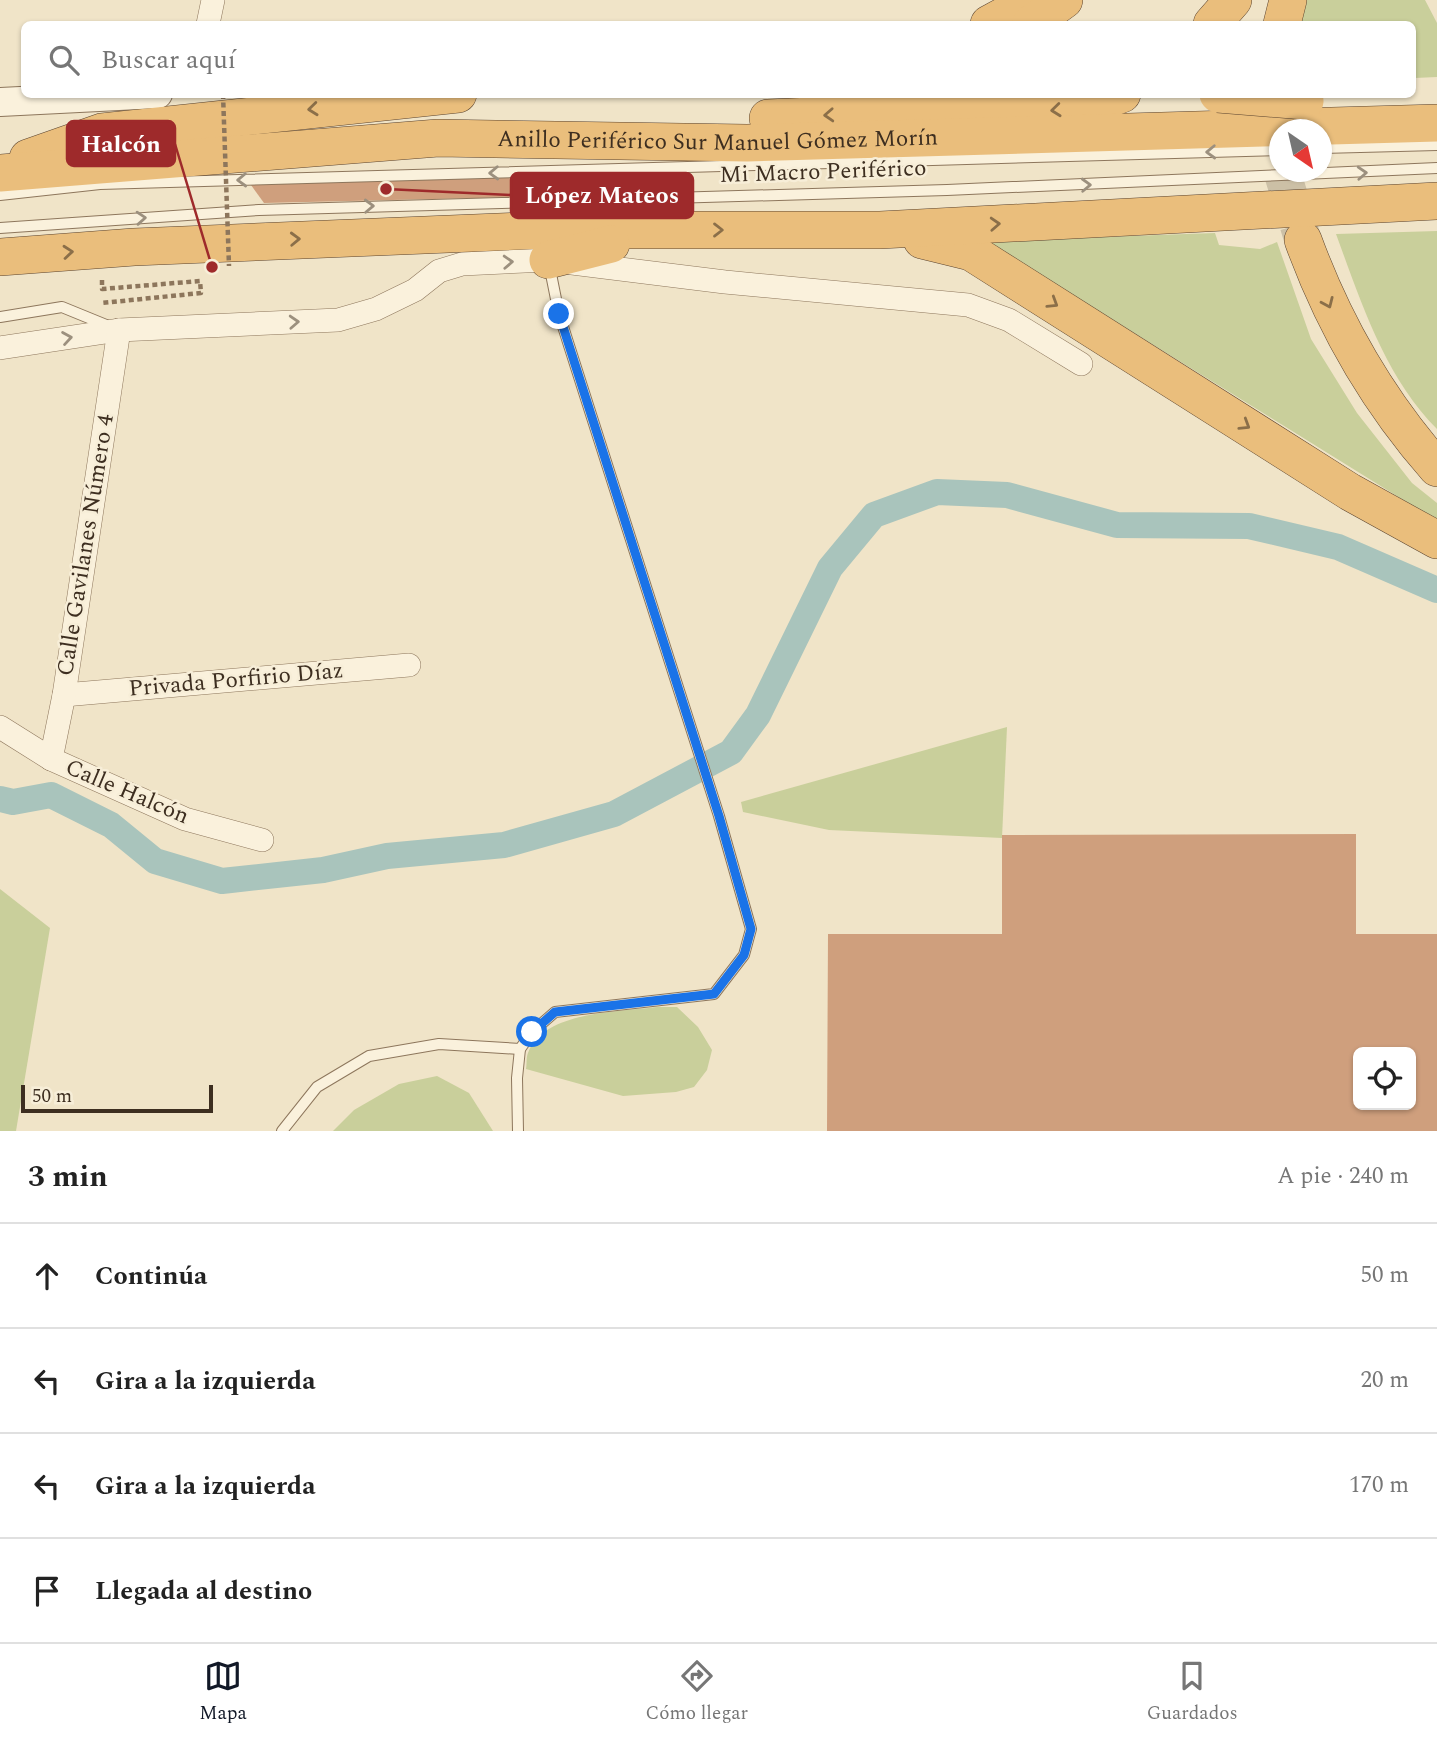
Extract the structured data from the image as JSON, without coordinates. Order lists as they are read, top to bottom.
{
  "streets": {
    "highway": ["Anillo Periférico Sur Manuel Gómez Morín"],
    "street": ["Calle Gavilanes Número 4", "Privada Porfirio Díaz", "Calle Halcón"],
    "lane": ["Mi Macro Periférico"]
  },
  "crossings": [
    ["Calle Gavilanes Número 4", "Privada Porfirio Díaz"],
    ["Calle Gavilanes Número 4", "Calle Halcón"]
  ],
  "places": ["López Mateos", "Halcón"],
  "scale_bar": "50 m",
  "north": "bottom right",
  "page": {
    "search": "Buscar aquí",
    "scale": "50 m",
    "heading": ["3 min", "A pie · 240 m"],
    "list": [
      ["Continúa", "50 m"],
      ["Gira a la izquierda", "20 m"],
      ["Gira a la izquierda", "170 m"],
      "Llegada al destino"
    ],
    "nav": ["Mapa", "Cómo llegar", "Guardados"]
  }
}
